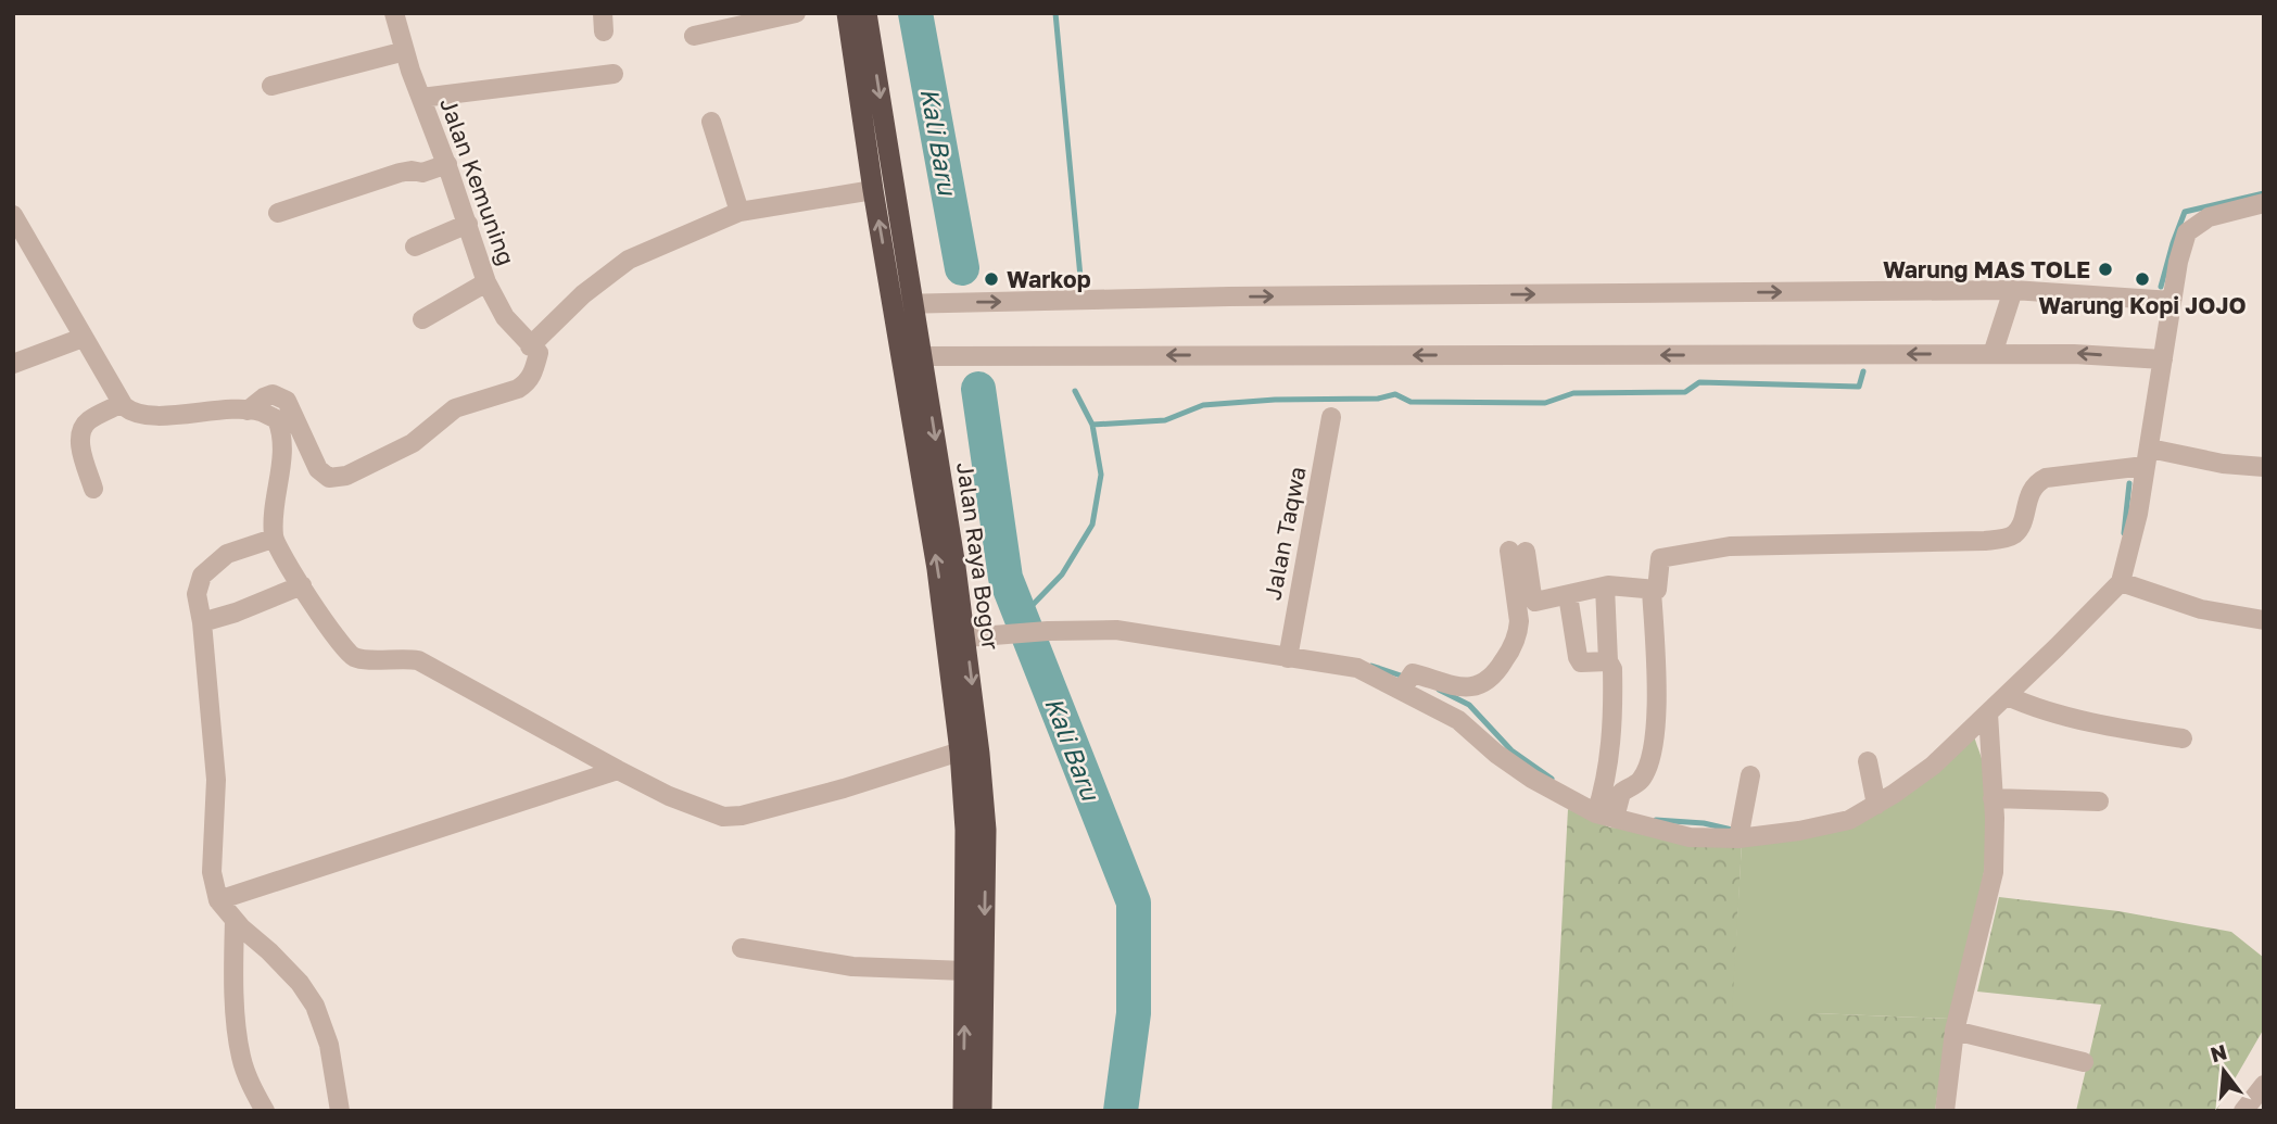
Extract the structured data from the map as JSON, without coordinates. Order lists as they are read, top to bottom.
{
  "streets": {
    "highway": ["Jalan Raya Bogor"],
    "street": ["Jalan Kemuning", "Jalan Taqwa"]
  },
  "water": ["Kali Baru"],
  "places": ["Warung MAS TOLE", "Warkop", "Warung Kopi JOJO"],
  "north": "top"
}
